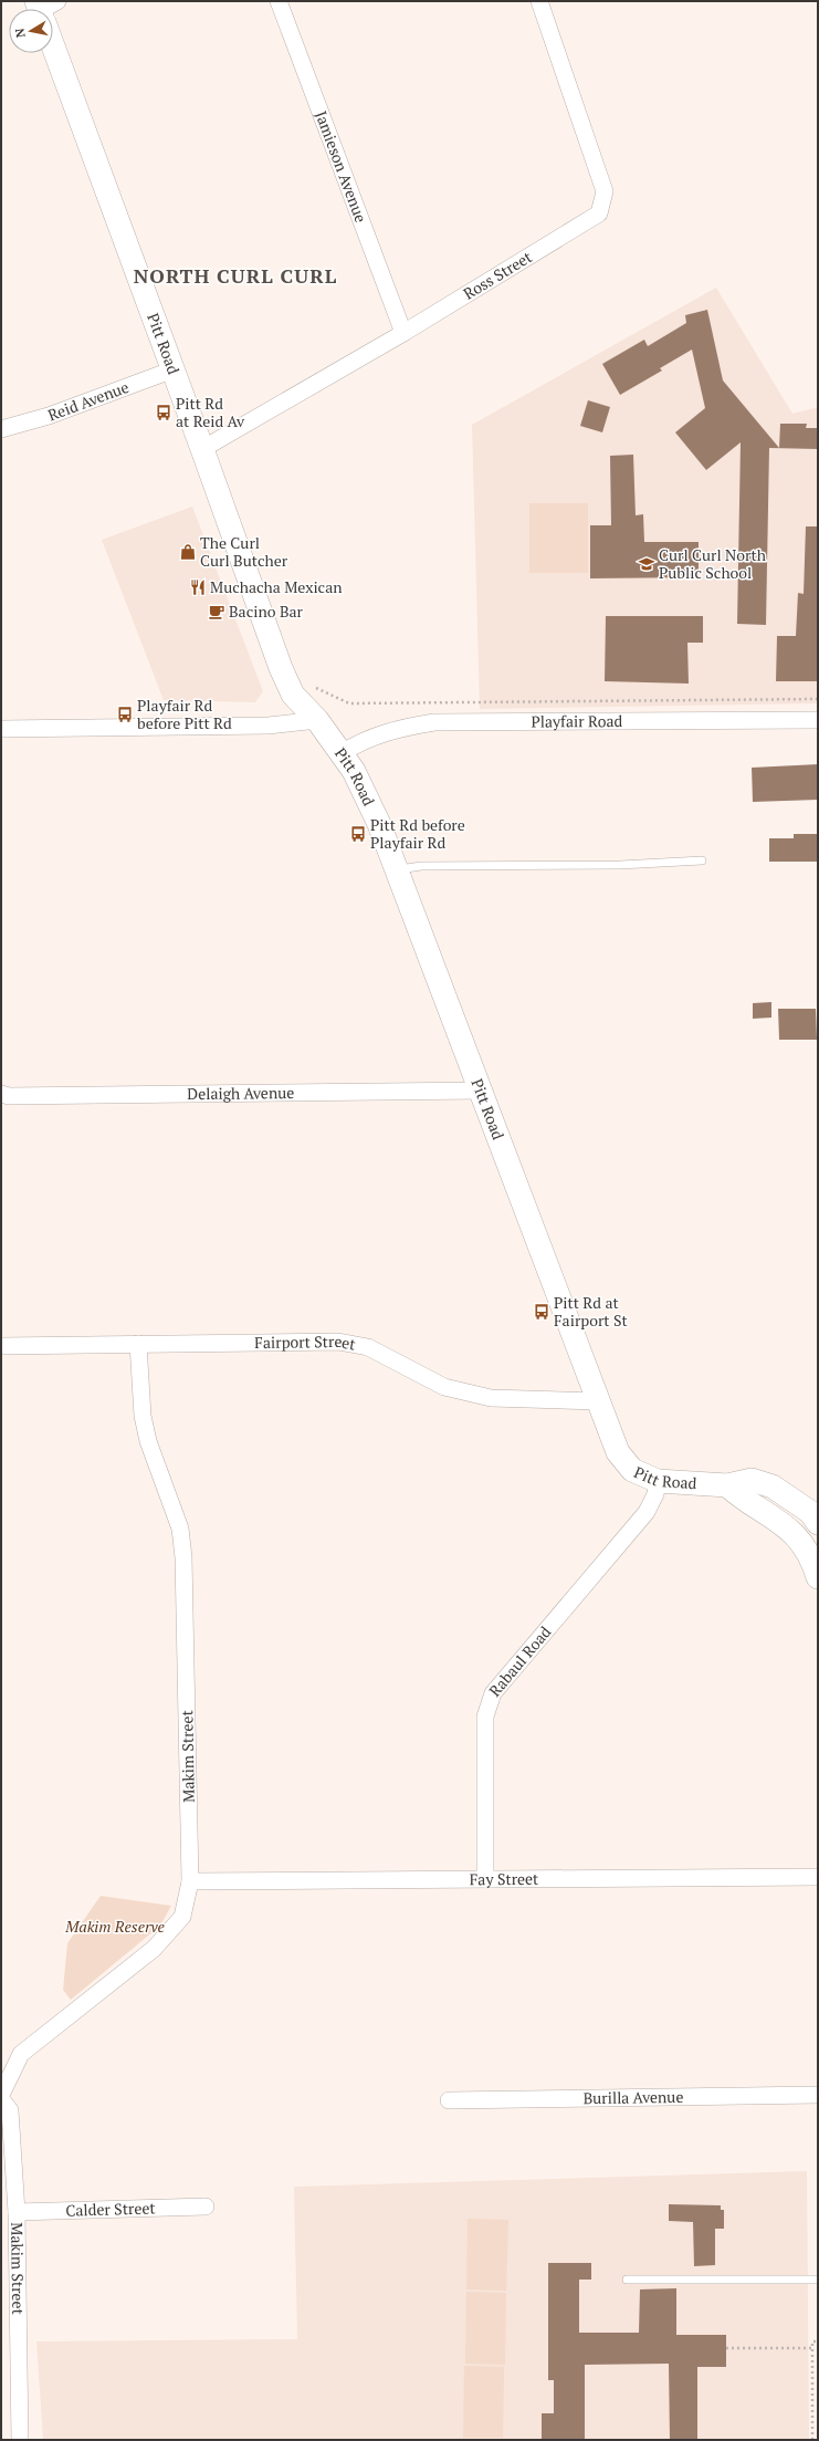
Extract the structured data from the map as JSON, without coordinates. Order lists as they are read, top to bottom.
{
  "streets": {
    "main road": ["Pitt Road"],
    "street": [
      "Jamieson Avenue",
      "Ross Street",
      "Reid Avenue",
      "Playfair Road",
      "Delaigh Avenue",
      "Fairport Street",
      "Rabaul Road",
      "Makim Street",
      "Fay Street",
      "Burilla Avenue",
      "Calder Street"
    ]
  },
  "crossings": [
    ["Jamieson Avenue", "Ross Street"],
    ["Ross Street", "Pitt Road"],
    ["Pitt Road", "Reid Avenue"],
    ["Pitt Road", "Playfair Road"],
    ["Pitt Road", "Delaigh Avenue"],
    ["Pitt Road", "Fairport Street"],
    ["Pitt Road", "Rabaul Road"],
    ["Fairport Street", "Makim Street"],
    ["Rabaul Road", "Fay Street"],
    ["Makim Street", "Fay Street"],
    ["Makim Street", "Calder Street"]
  ],
  "districts": ["NORTH CURL CURL"],
  "parks": ["Makim Reserve"],
  "places": {
    "bus stop": [
      "Pitt Rd at Reid Av",
      "Playfair Rd before Pitt Rd",
      "Pitt Rd before Playfair Rd",
      "Pitt Rd at Fairport St"
    ],
    "shop": ["The Curl Curl Butcher"],
    "school or university": ["Curl Curl North Public School"],
    "restaurant": ["Muchacha Mexican"],
    "cafe": ["Bacino Bar"]
  },
  "north": "left"
}
